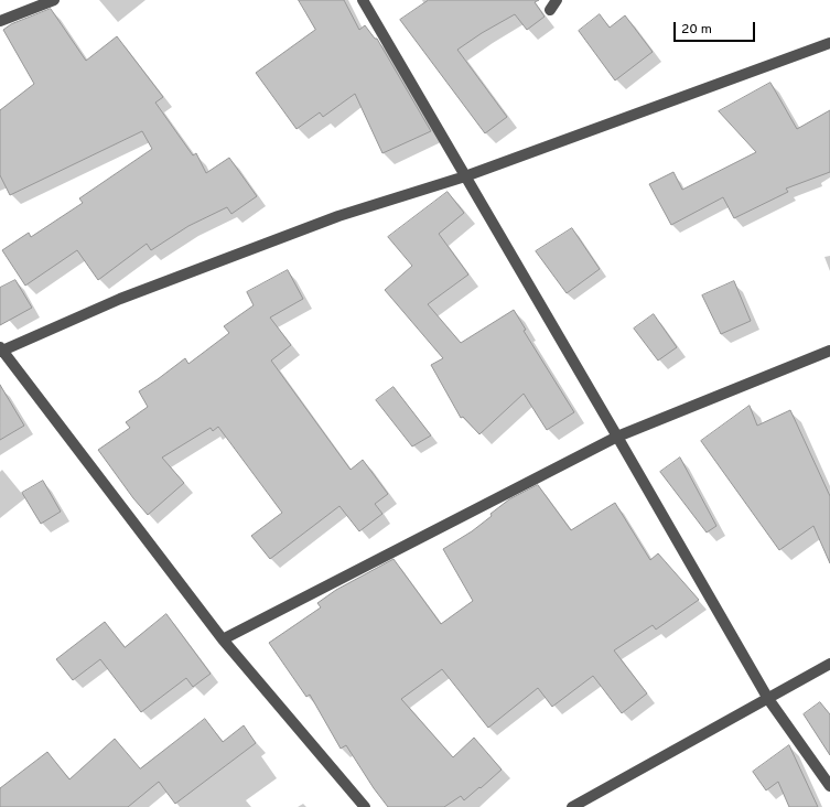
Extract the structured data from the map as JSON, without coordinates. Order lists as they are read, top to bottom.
{
  "scale_bar": "20 m"
}
